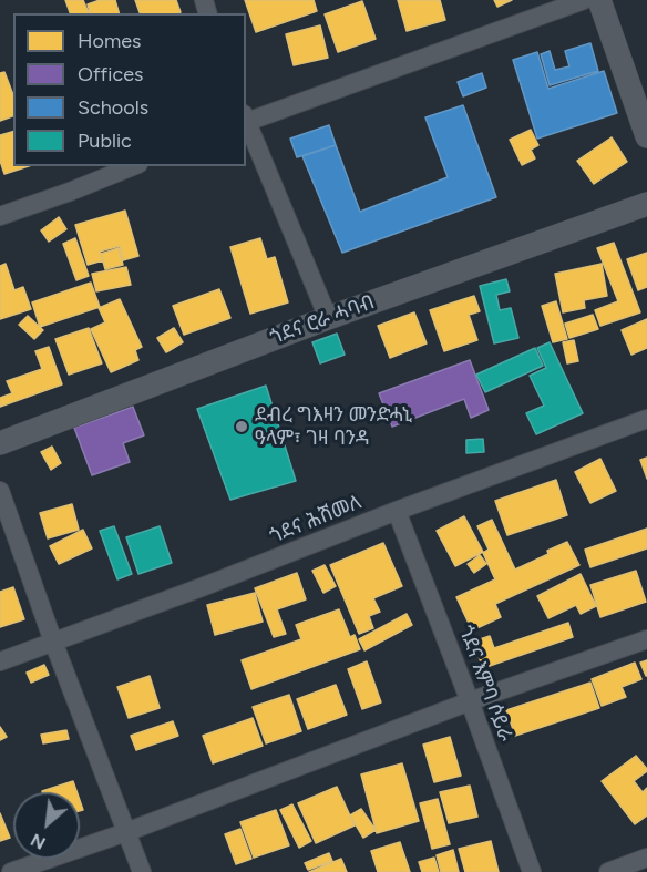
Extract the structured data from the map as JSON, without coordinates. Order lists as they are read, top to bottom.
{
  "streets": {
    "street": ["ጎደና ሮራ ሓባብ", "ጎደና ሕሽመለ", "ጎደና እምባ ሶይራ"]
  },
  "crossings": [
    ["ጎደና ሕሽመለ", "ጎደና እምባ ሶይራ"]
  ],
  "places": ["ደብረ ግእዛን መንድሓኒ ዓላም፣ ገዛ ባንዳ"],
  "legend": [
    "Homes",
    "Offices",
    "Schools",
    "Public"
  ],
  "north": "bottom left"
}
